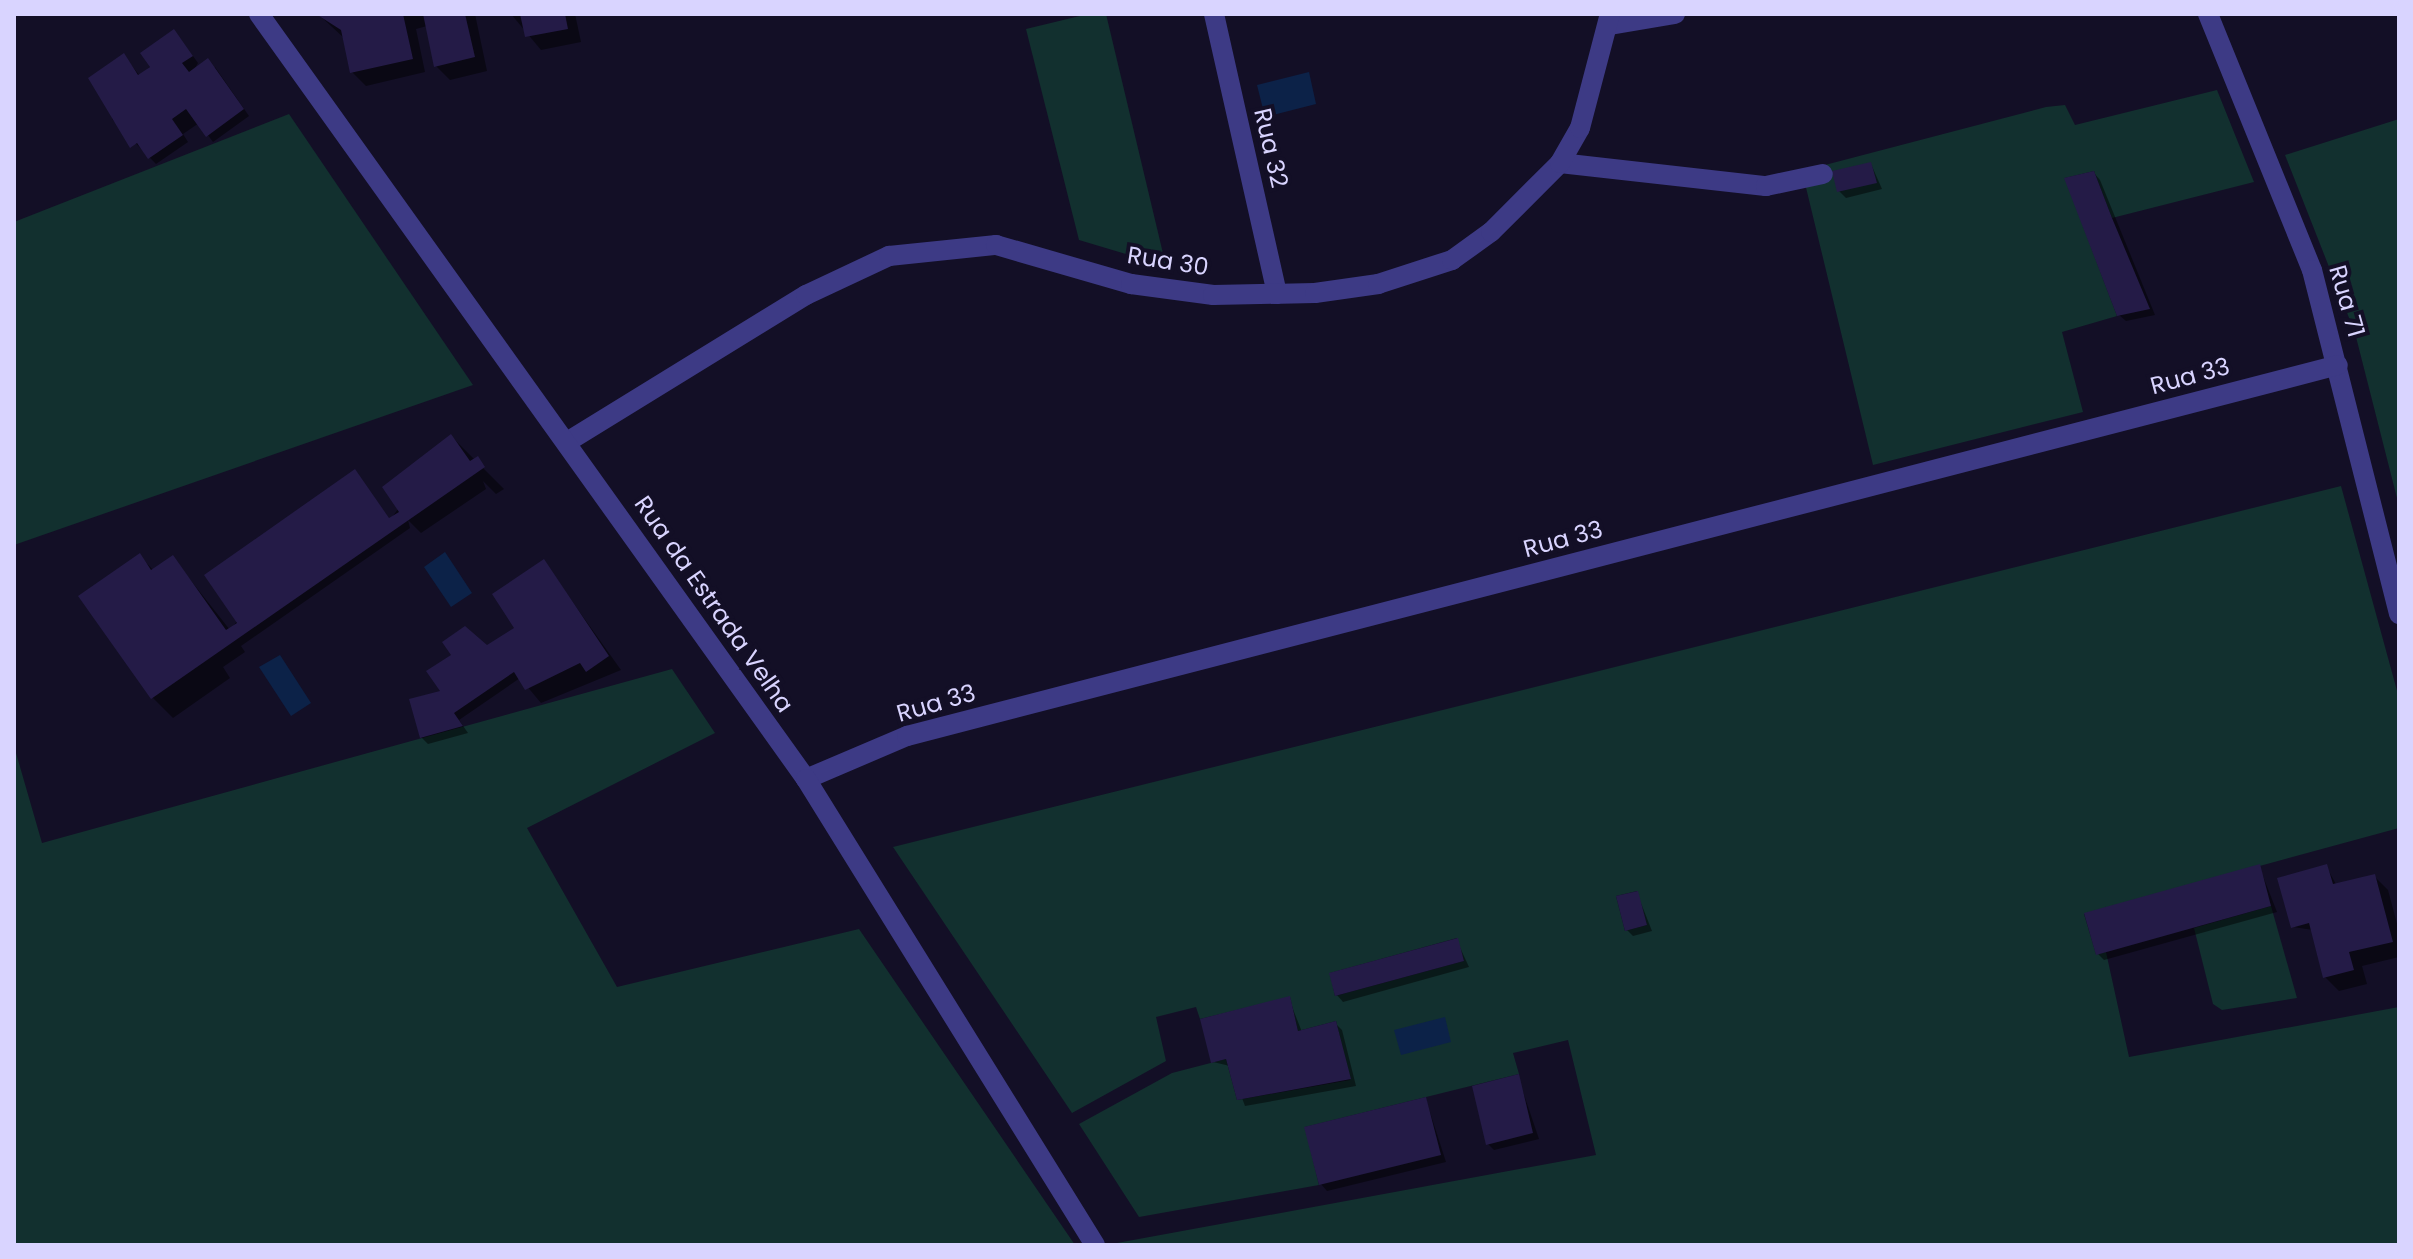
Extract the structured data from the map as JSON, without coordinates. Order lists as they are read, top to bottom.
{
  "streets": {
    "street": [
      "Rua 32",
      "Rua 30",
      "Rua 71",
      "Rua 33",
      "Rua da Estrada Velha"
    ]
  },
  "crossings": [
    ["Rua 32", "Rua 30"],
    ["Rua 30", "Rua da Estrada Velha"],
    ["Rua 71", "Rua 33"],
    ["Rua 33", "Rua da Estrada Velha"]
  ]
}
